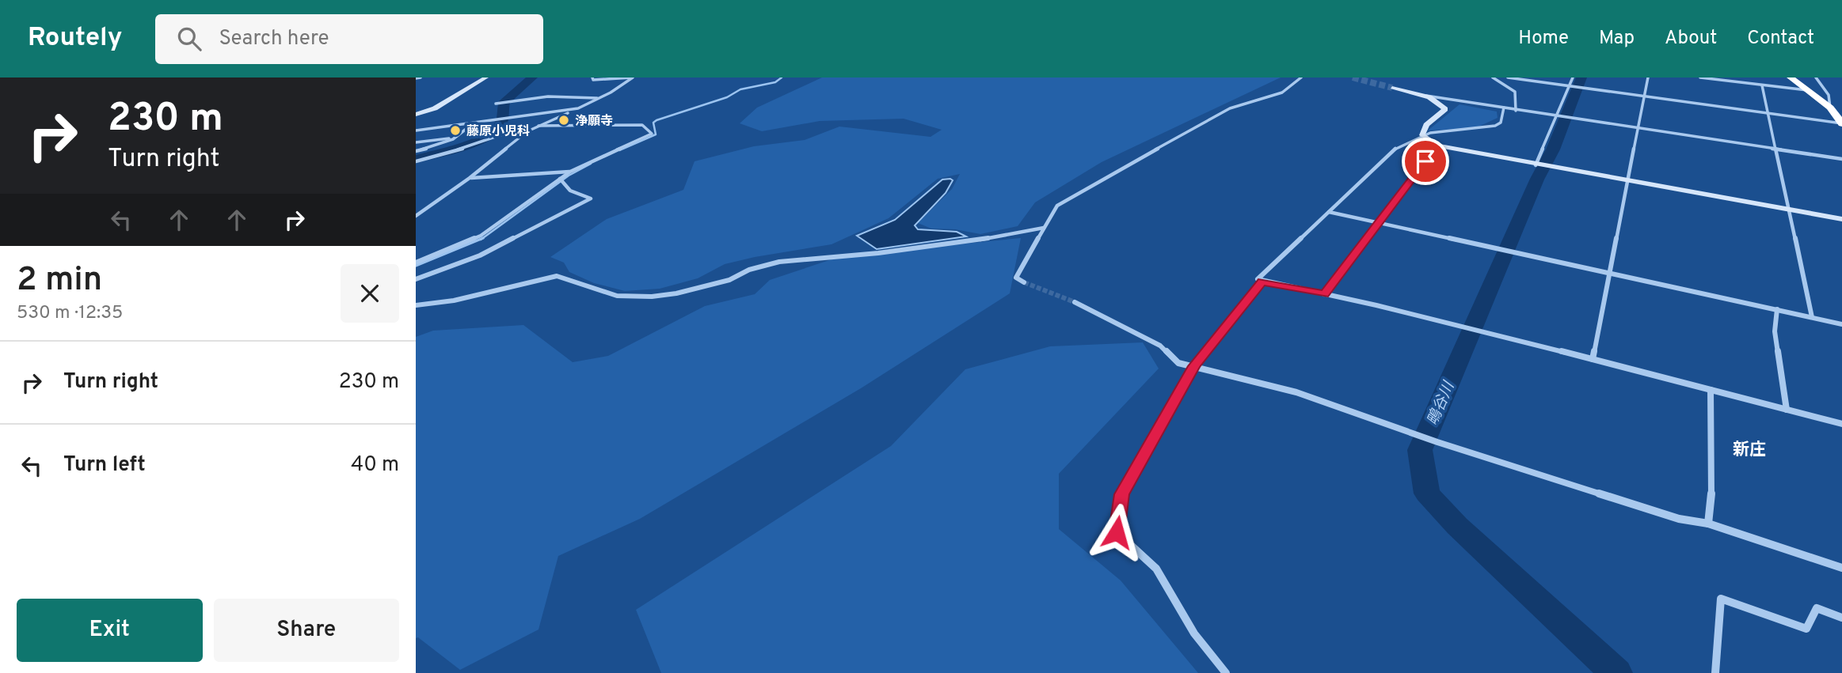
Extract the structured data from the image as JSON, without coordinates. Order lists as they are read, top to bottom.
{
  "districts": ["新庄"],
  "water": ["鴫谷川"],
  "places": ["浄願寺", "藤原小児科"],
  "page": {
    "header": "Routely",
    "search": "Search here",
    "nav": [
      "Home",
      "Map",
      "About",
      "Contact"
    ],
    "turn": ["230 m", "Turn right"],
    "heading": ["2 min", "530 m · 12:35"],
    "list": [
      {
        "name": "Turn right",
        "value": "230 m"
      },
      {
        "name": "Turn left",
        "value": "40 m"
      }
    ],
    "buttons": ["Exit", "Share"]
  }
}
